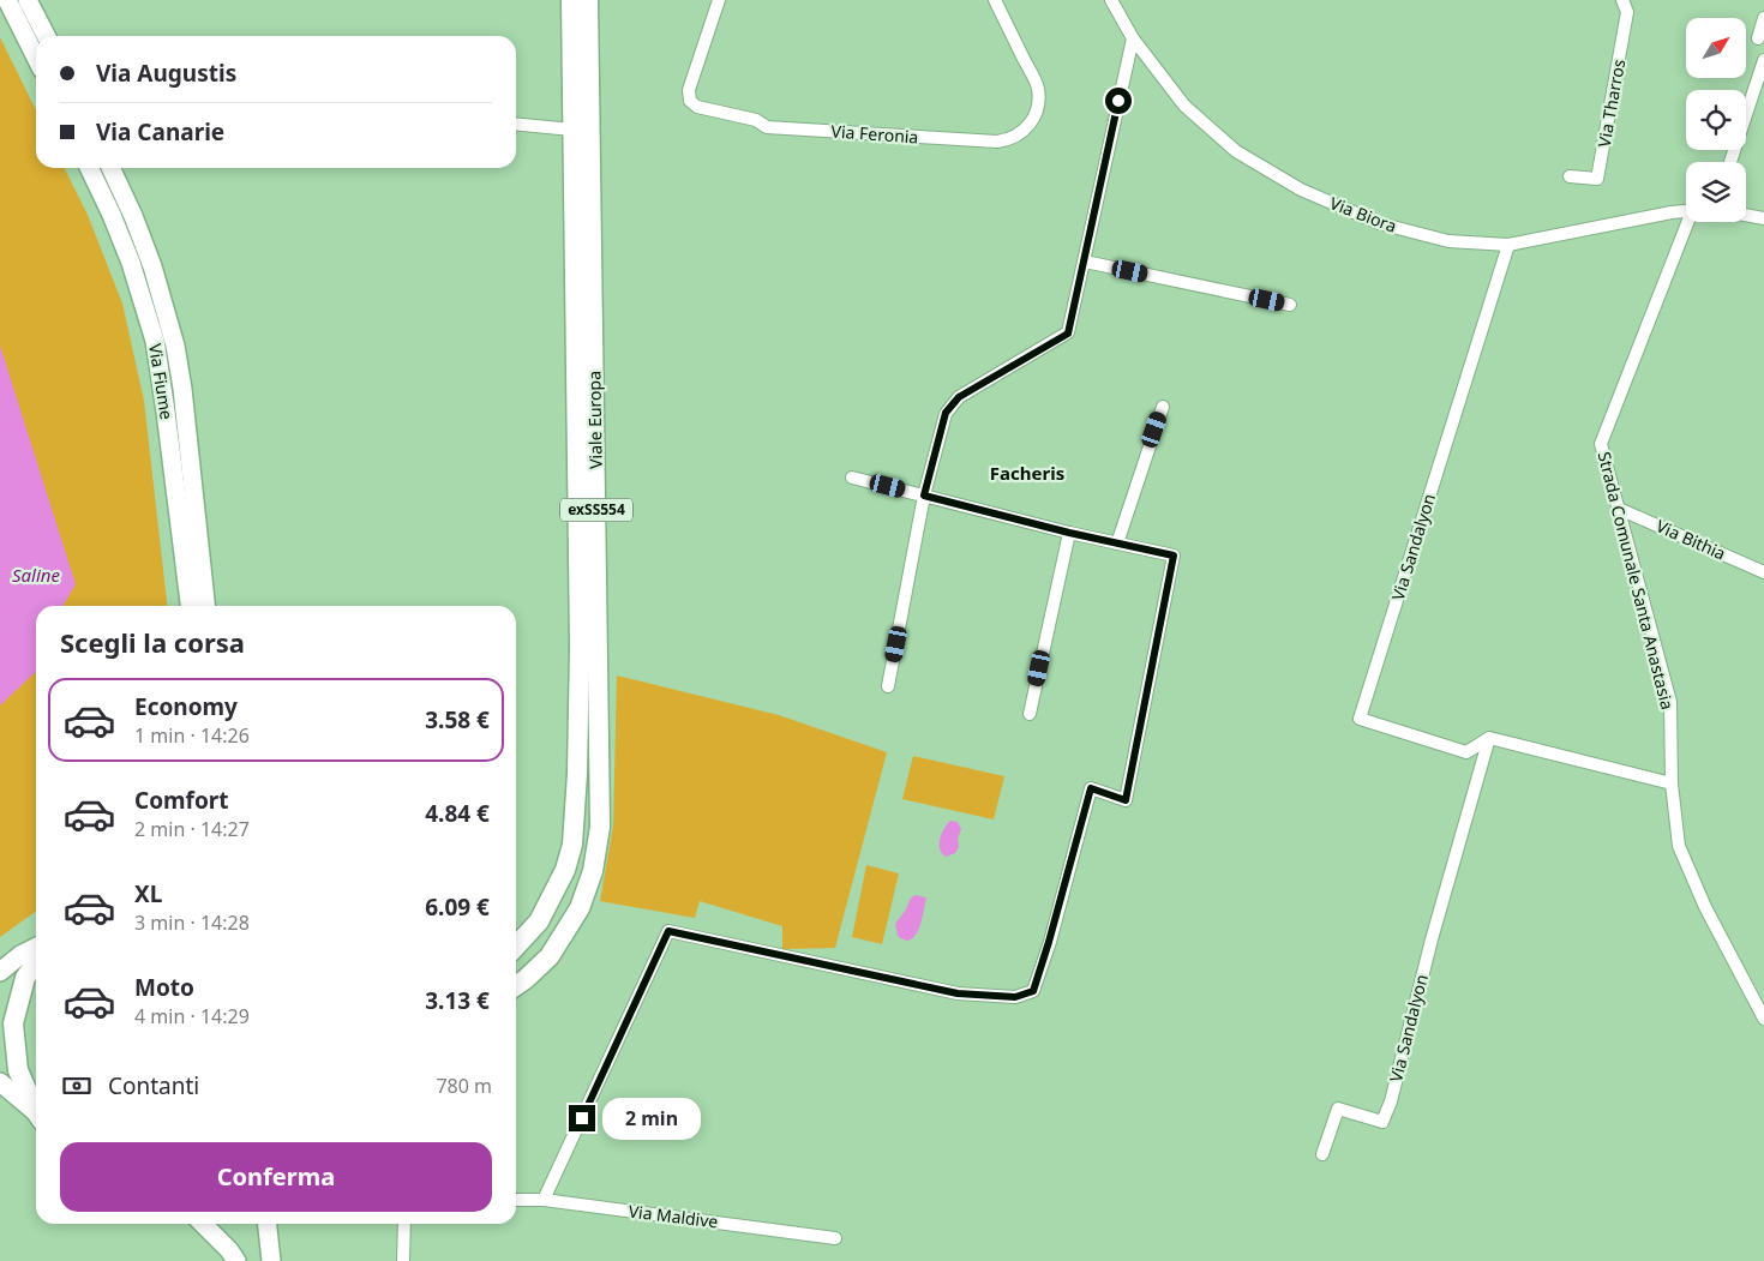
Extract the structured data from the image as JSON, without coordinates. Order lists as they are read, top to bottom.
{
  "streets": {
    "main road": ["Via Fiume", "Viale Europa", "exSS554"],
    "street": [
      "Via Tharros",
      "Via Feronia",
      "Via Biora",
      "Via Bithia",
      "Via Sandalyon",
      "Strada Comunale Santa Anastasia",
      "Via Maldive"
    ]
  },
  "crossings": [
    ["Via Biora", "Via Sandalyon"],
    ["Via Bithia", "Strada Comunale Santa Anastasia"]
  ],
  "districts": ["Facheris"],
  "water": ["Saline"],
  "north": "top right",
  "page": {
    "banner": ["Via Augustis", "Via Canarie"],
    "heading": "Scegli la corsa",
    "list": [
      {
        "name": "Economy",
        "note": "1 min · 14:26",
        "value": "3.58 €"
      },
      {
        "name": "Comfort",
        "note": "2 min · 14:27",
        "value": "4.84 €"
      },
      {
        "name": "XL",
        "note": "3 min · 14:28",
        "value": "6.09 €"
      },
      {
        "name": "Moto",
        "note": "4 min · 14:29",
        "value": "3.13 €"
      }
    ],
    "pay": ["Contanti", "780 m"],
    "bubble": "2 min",
    "buttons": "Conferma"
  }
}
